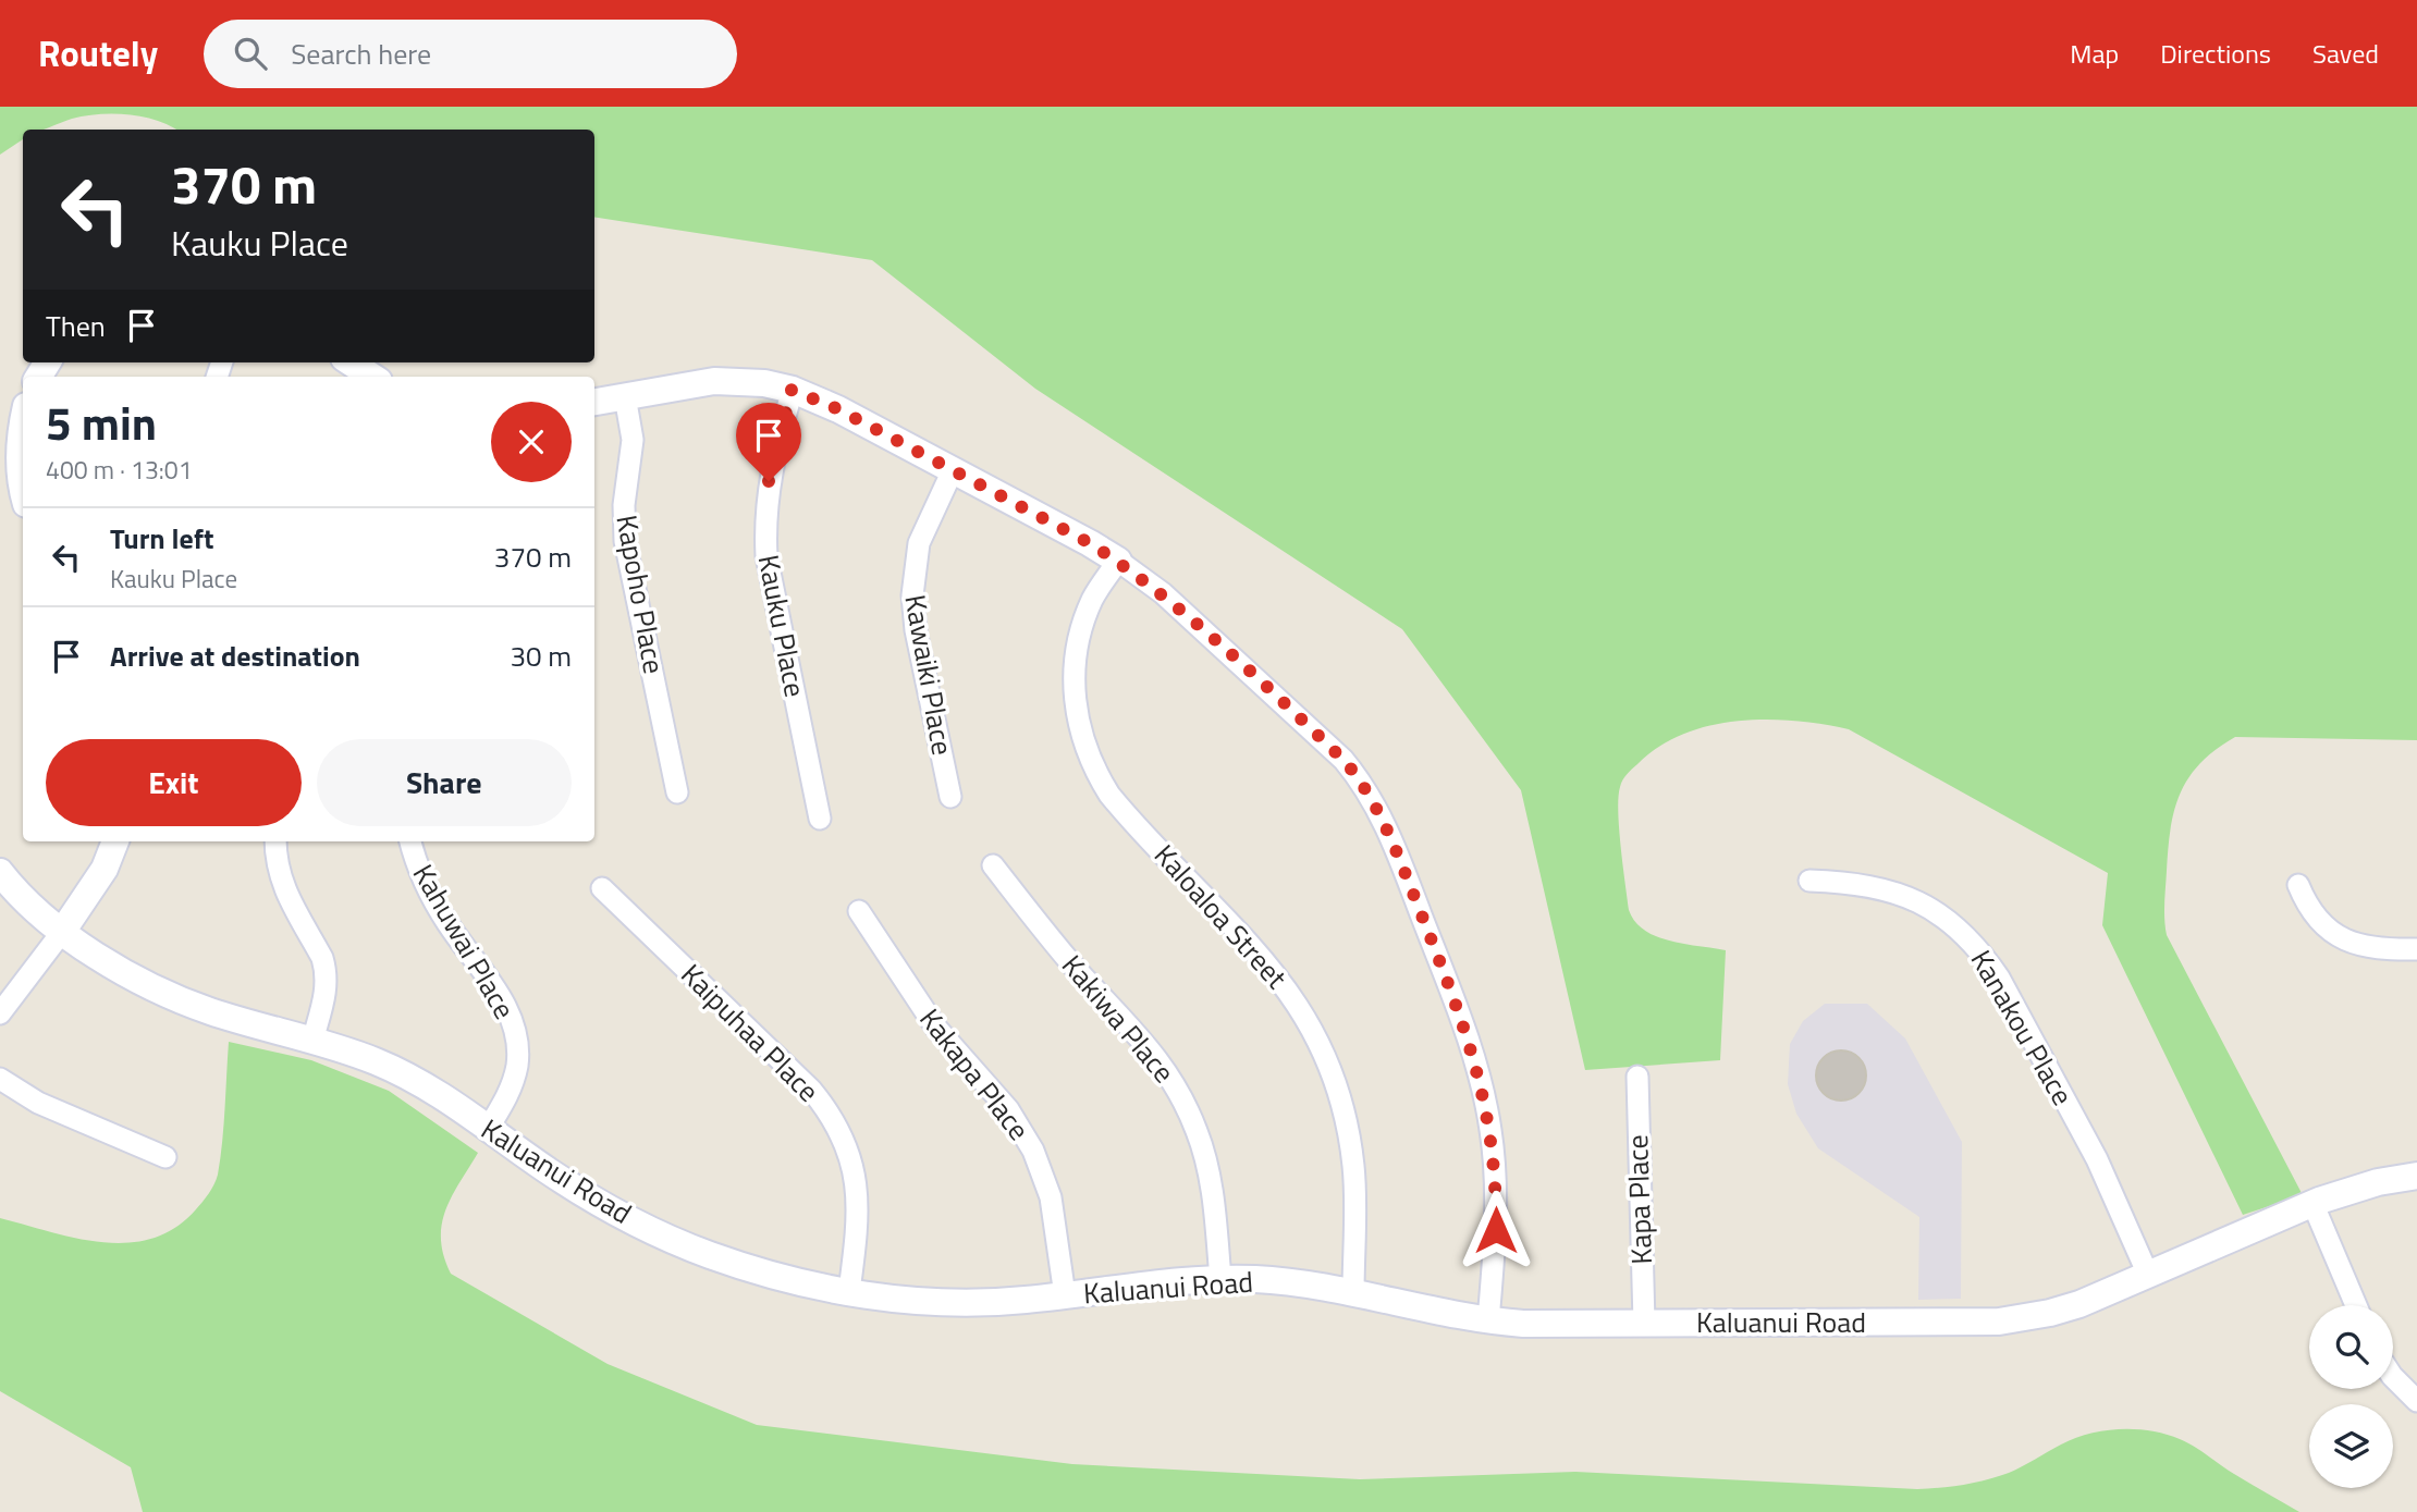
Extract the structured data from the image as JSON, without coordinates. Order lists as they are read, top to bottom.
{
  "streets": {
    "street": [
      "Kapoho Place",
      "Kauku Place",
      "Kawaiki Place",
      "Kaloaloa Street",
      "Kahuwai Place",
      "Kakiwa Place",
      "Kanakou Place",
      "Kaipuhaa Place",
      "Kakapa Place",
      "Kaluanui Road",
      "Kapa Place"
    ]
  },
  "crossings": [
    ["Kaloaloa Street", "Kaluanui Road"],
    ["Kahuwai Place", "Kaluanui Road"],
    ["Kakiwa Place", "Kaluanui Road"],
    ["Kanakou Place", "Kaluanui Road"],
    ["Kaipuhaa Place", "Kaluanui Road"],
    ["Kakapa Place", "Kaluanui Road"],
    ["Kaluanui Road", "Kapa Place"]
  ],
  "page": {
    "header": "Routely",
    "search": "Search here",
    "nav": ["Map", "Directions", "Saved"],
    "turn": ["370 m", "Kauku Place"],
    "then": "Then",
    "heading": ["5 min", "400 m · 13:01"],
    "list": [
      {
        "name": "Turn left",
        "note": "Kauku Place",
        "value": "370 m"
      },
      {
        "name": "Arrive at destination",
        "value": "30 m"
      }
    ],
    "buttons": ["Exit", "Share"]
  }
}
